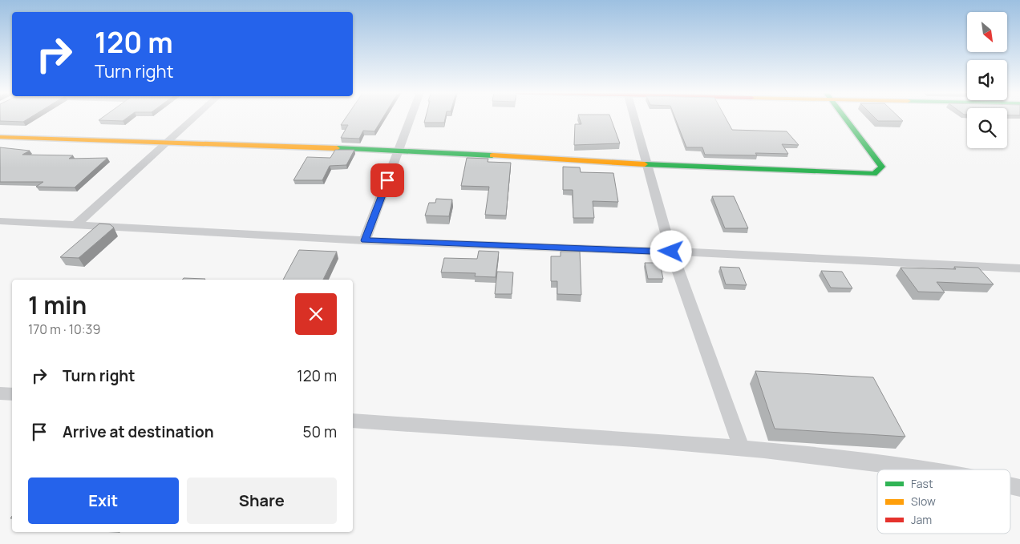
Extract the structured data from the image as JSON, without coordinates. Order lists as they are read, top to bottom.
{
  "legend": ["Fast", "Slow", "Jam"],
  "north": "bottom right",
  "page": {
    "turn": ["120 m", "Turn right"],
    "heading": ["1 min", "170 m · 10:39"],
    "list": [
      {
        "name": "Turn right",
        "value": "120 m"
      },
      {
        "name": "Arrive at destination",
        "value": "50 m"
      }
    ],
    "buttons": ["Exit", "Share"]
  }
}
